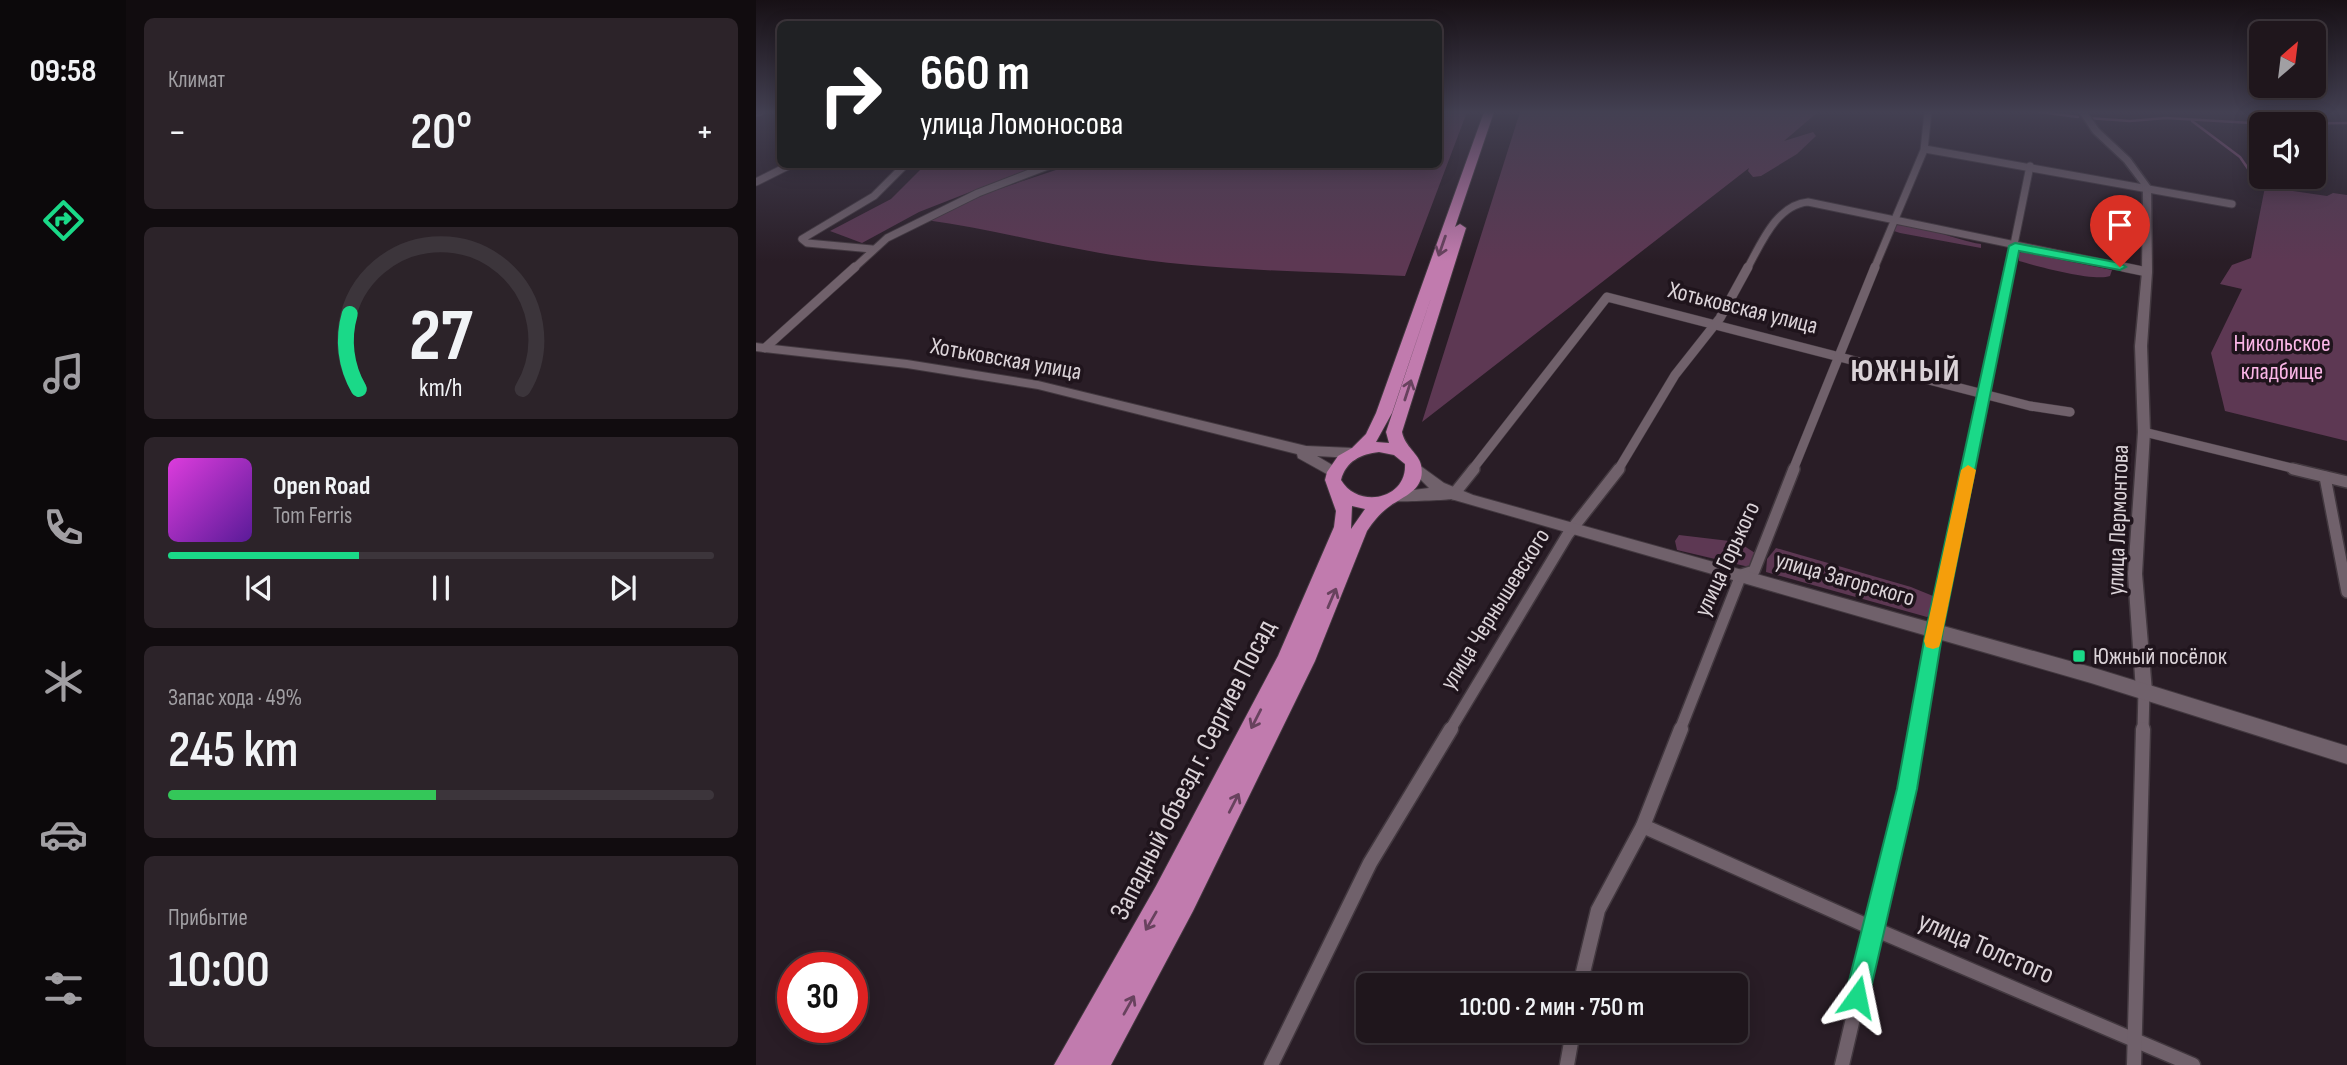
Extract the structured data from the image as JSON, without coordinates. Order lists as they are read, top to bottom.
{
  "streets": {
    "main road": ["Хотьковская улица", "улица Загорского", "Западный объезд г. Сергиев Посад"],
    "street": [
      "улица Лермонтова",
      "улица Горького",
      "улица Чернышевского",
      "улица Толстого"
    ]
  },
  "crossings": [
    ["Хотьковская улица", "улица Горького"],
    ["Хотьковская улица", "улица Чернышевского"],
    ["улица Лермонтова", "улица Загорского"],
    ["улица Лермонтова", "улица Толстого"],
    ["улица Горького", "улица Загорского"],
    ["улица Горького", "улица Чернышевского"],
    ["улица Горького", "улица Толстого"],
    ["улица Загорского", "улица Чернышевского"]
  ],
  "districts": ["ЮЖНЫЙ"],
  "parks": ["Никольское кладбище"],
  "places": {
    "transit": ["Южный посёлок"]
  },
  "north": "top right",
  "page": {
    "tabs": "09:58",
    "tile": [
      "Климат",
      ["Запас хода · 49%", "245 km"],
      ["Прибытие", "10:00"]
    ],
    "turn": ["660 m", "улица Ломоносова"],
    "heat": ["−", "20°", "+"],
    "song": ["Open Road", "Tom Ferris"],
    "limit": "30",
    "trip": "10:00 · 2 мин · 750 m",
    "gauge": ["27", "km/h"]
  }
}
